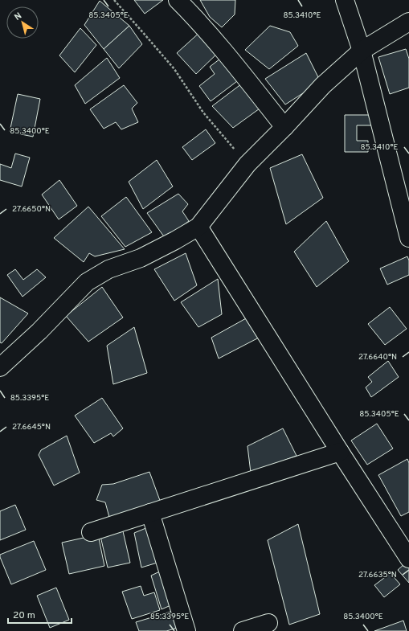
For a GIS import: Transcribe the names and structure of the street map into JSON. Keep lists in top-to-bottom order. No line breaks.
{"scale_bar":"20 m","north":"top left","coordinates":["85.3405°E","85.3410°E","85.3400°E","27.6650°N","27.6640°N","85.3395°E","27.6645°N","27.6635°N"]}
